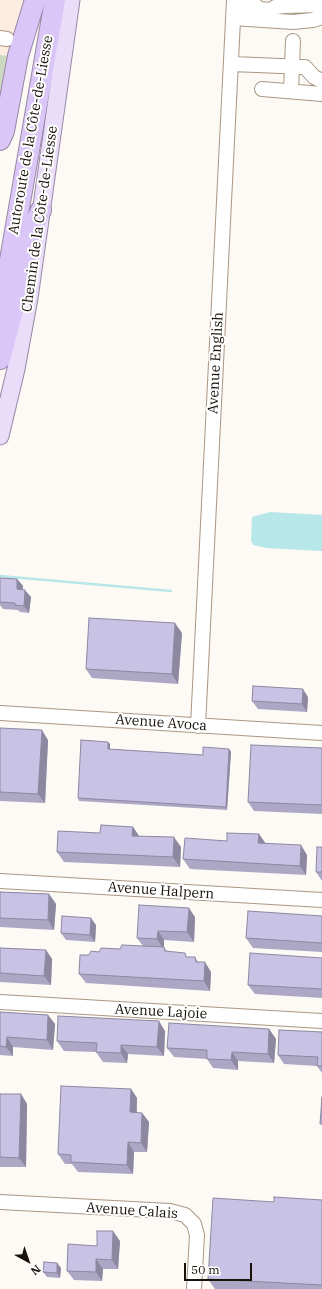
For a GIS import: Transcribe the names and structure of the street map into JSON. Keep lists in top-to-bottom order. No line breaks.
{"streets":{"highway":["Autoroute de la Côte-de-Liesse"],"main road":["Chemin de la Côte-de-Liesse"],"street":["Avenue English","Avenue Avoca","Avenue Halpern","Avenue Lajoie","Avenue Calais"]},"crossings":[["Avenue English","Avenue Avoca"]],"scale_bar":"50 m","north":"bottom right"}
